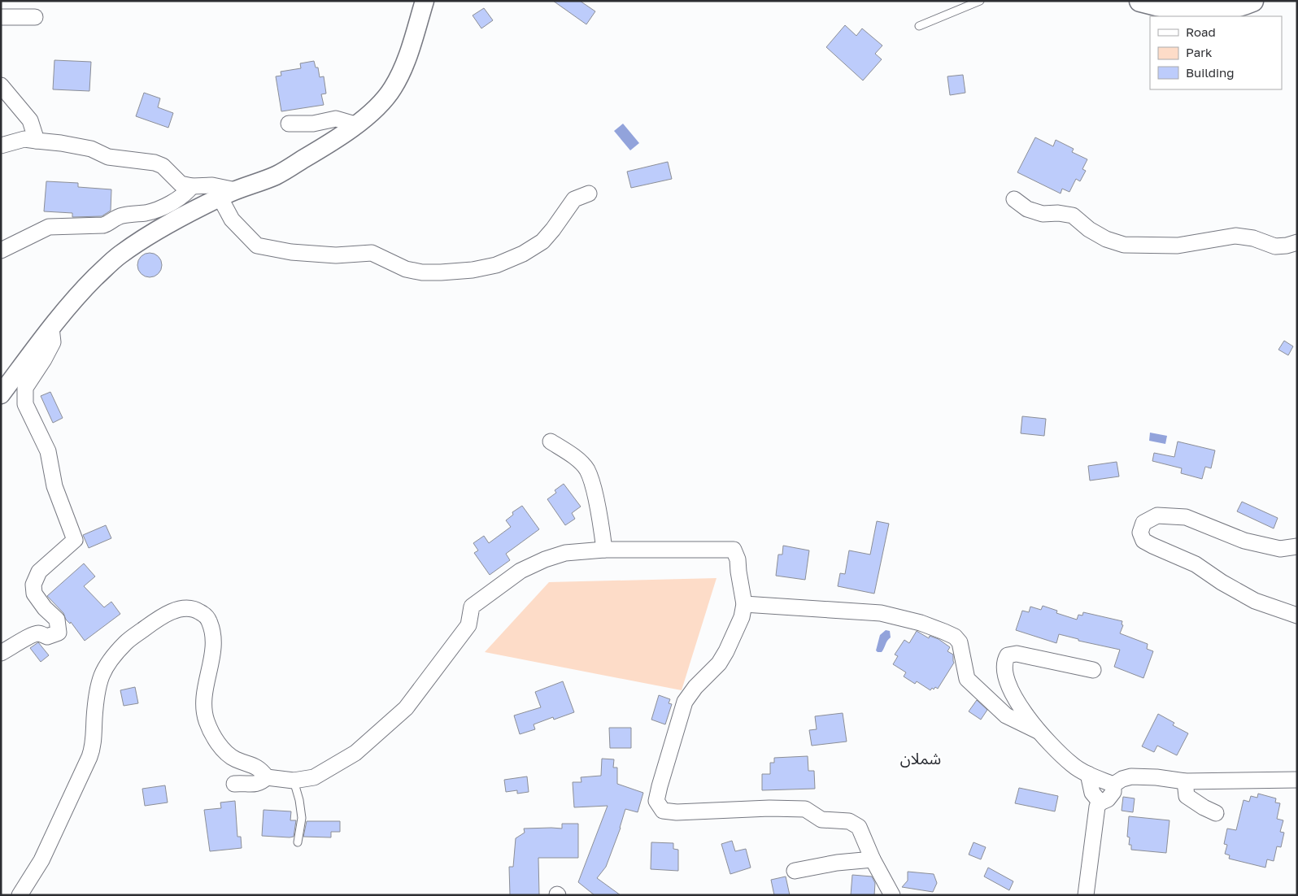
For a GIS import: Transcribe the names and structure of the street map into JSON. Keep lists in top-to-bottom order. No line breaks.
{"districts":["شملان"],"legend":["Road","Park","Building"]}
